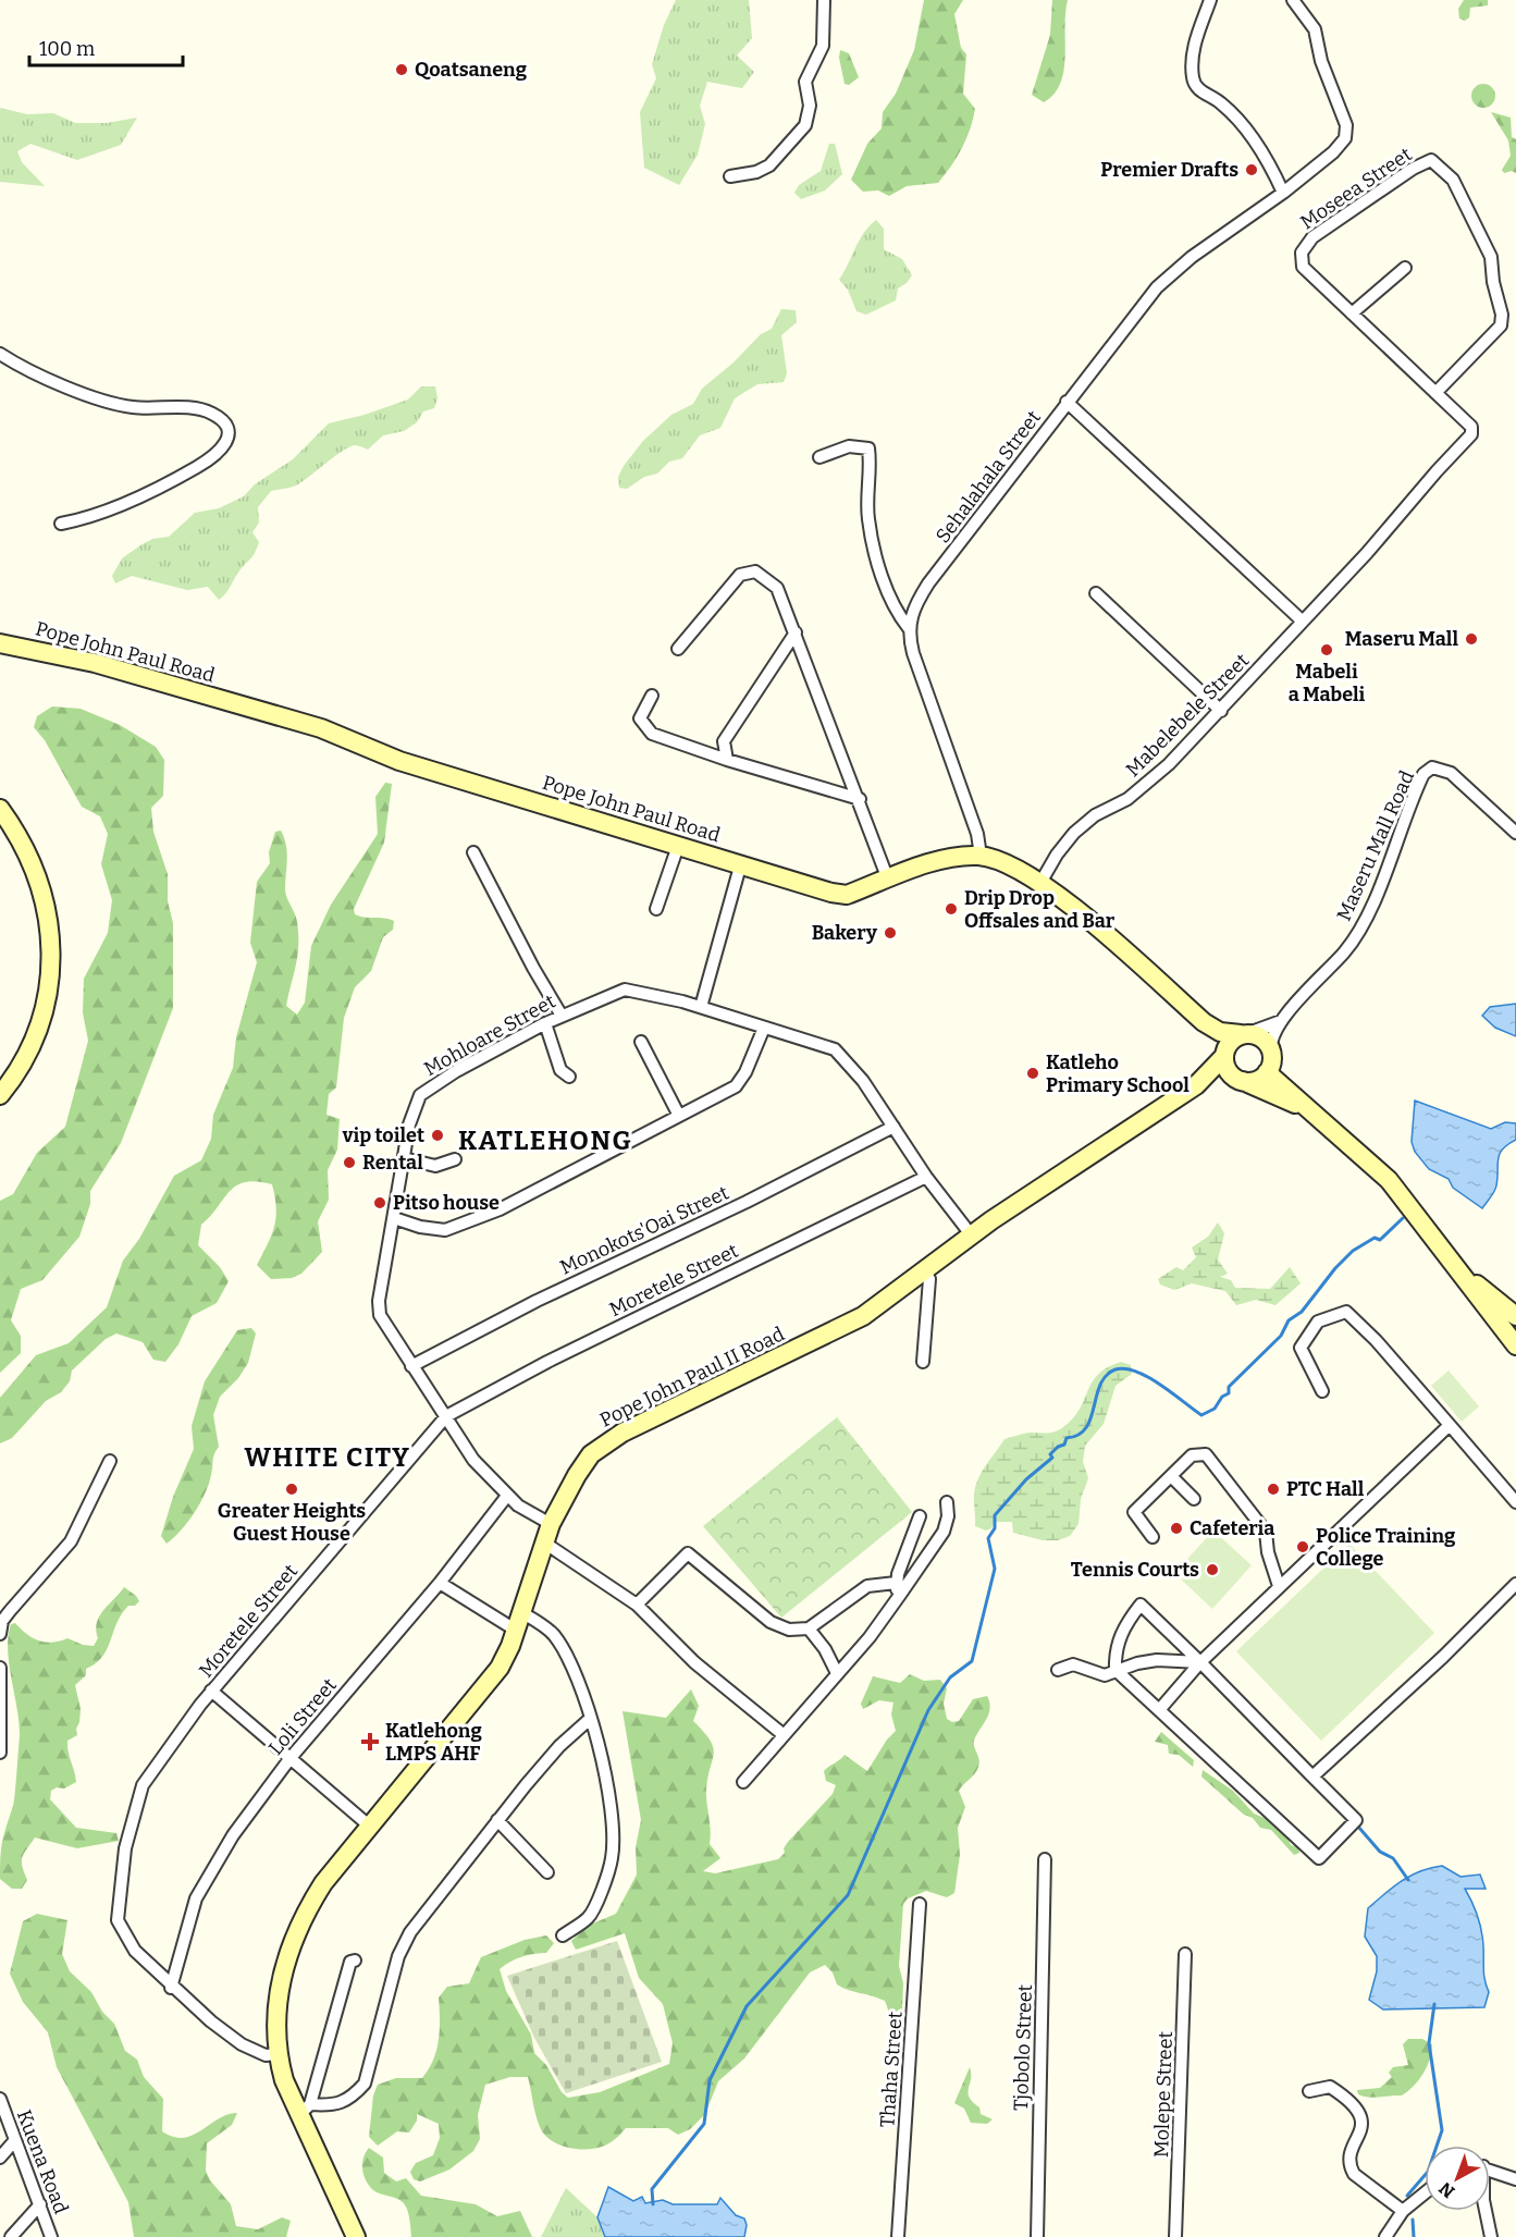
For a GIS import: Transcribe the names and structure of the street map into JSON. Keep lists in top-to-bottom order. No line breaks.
{"streets":{"main road":["Pope John Paul Road","Pope John Paul II Road"],"street":["Moseea Street","Sehalahala Street","Mabelebele Street","Maseru Mall Road","Mohloare Street","Monokots'Oai Street","Moretele Street","Loli Street","Tjobolo Street","Thaha Street","Molepe Street","Kuena Road"]},"crossings":[["Moseea Street","Mabelebele Street"],["Pope John Paul Road","Mabelebele Street"],["Pope John Paul Road","Maseru Mall Road"],["Mohloare Street","Monokots'Oai Street"],["Mohloare Street","Moretele Street"],["Mohloare Street","Pope John Paul II Road"],["Mohloare Street","Loli Street"],["Moretele Street","Pope John Paul II Road"],["Moretele Street","Loli Street"]],"districts":["KATLEHONG","WHITE CITY"],"places":{"other":["Qoatsaneng","Premier Drafts","Maseru Mall","Mabeli a Mabeli","Drip Drop Offsales and Bar","Bakery","Katleho Primary School","vip toilet","Rental","Pitso house","Greater Heights Guest House","PTC Hall","Cafeteria","Police Training College","Tennis Courts"],"health":["Katlehong LMPS AHF"]},"scale_bar":"100 m","north":"bottom left"}
